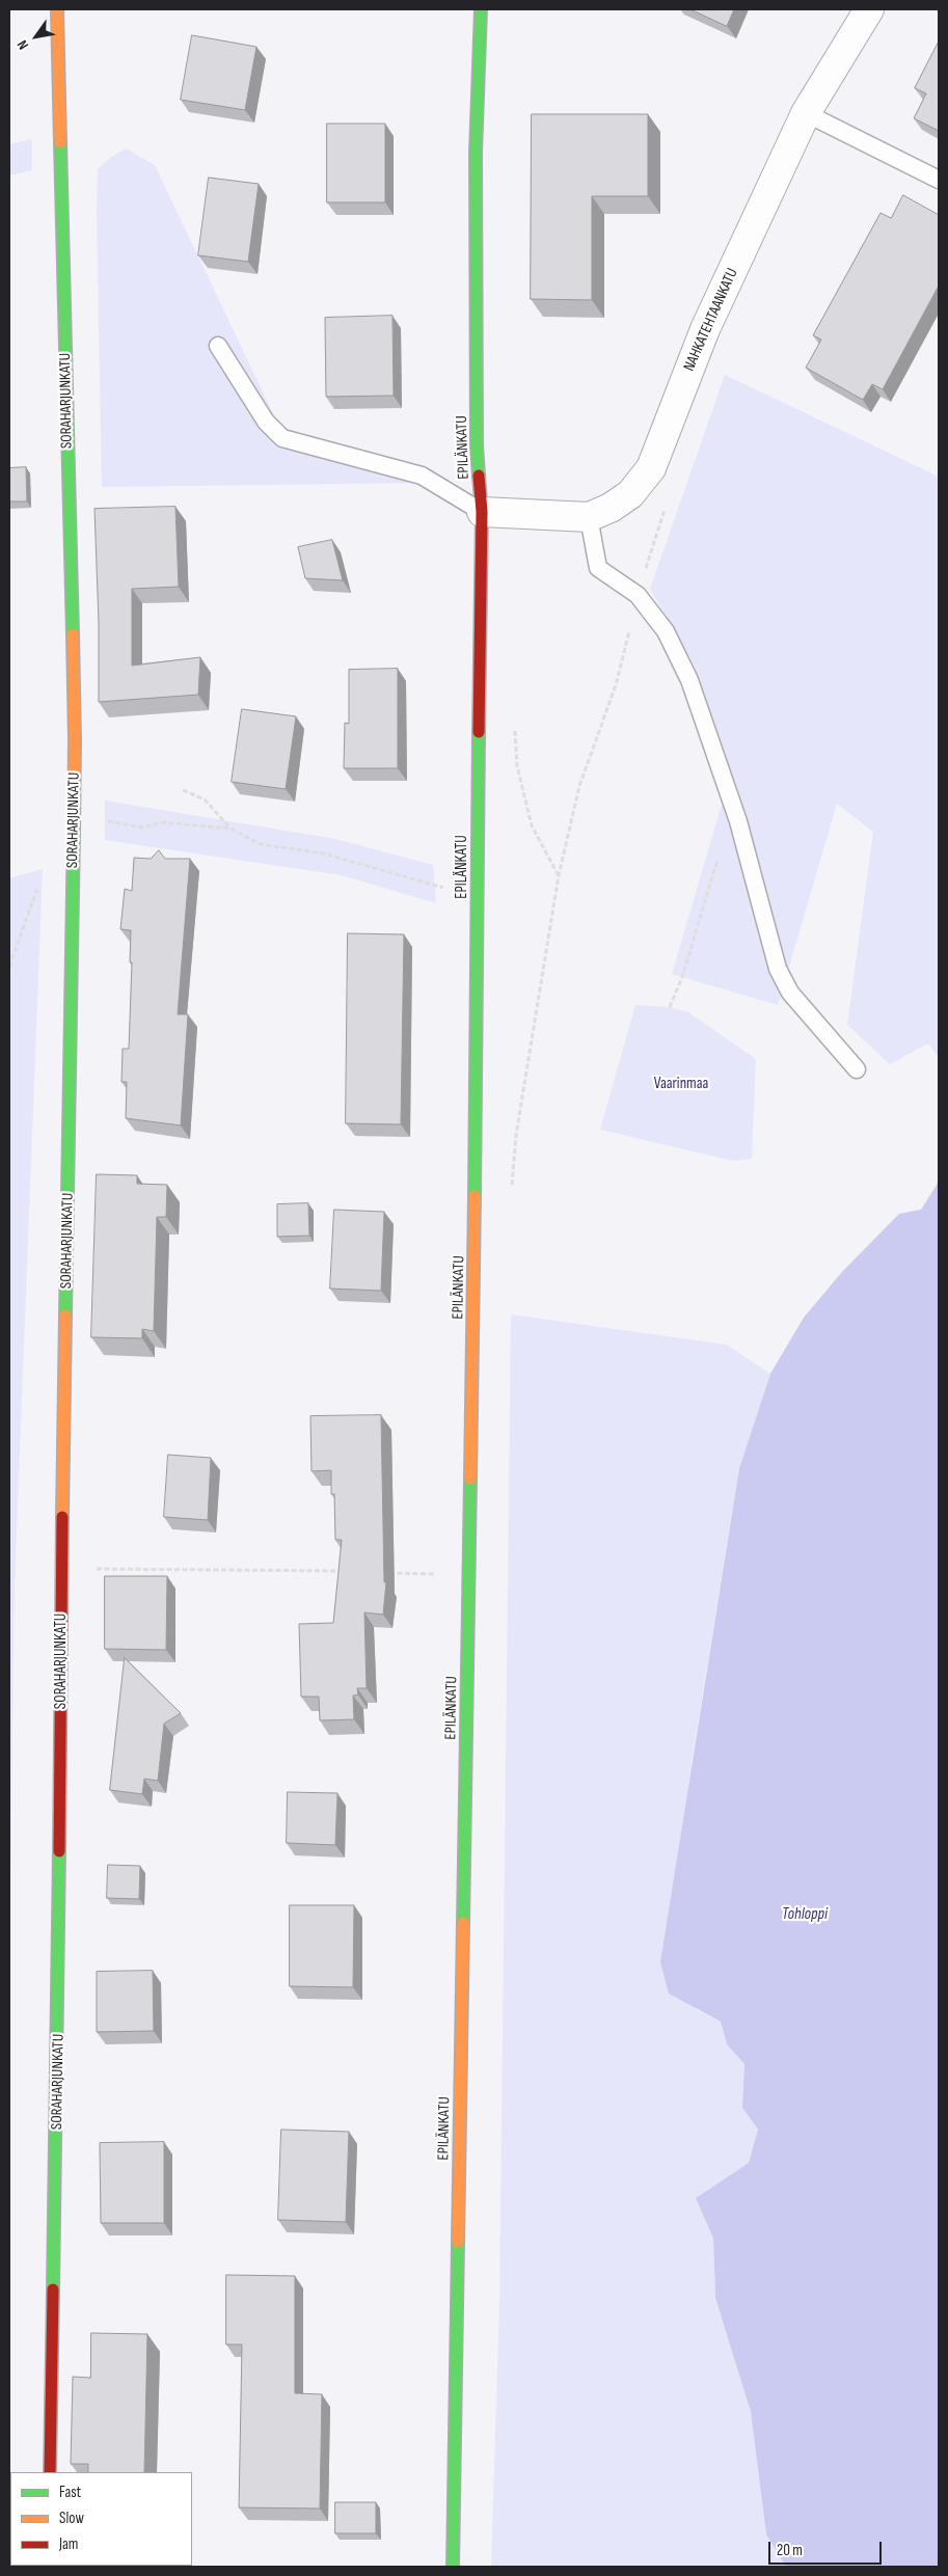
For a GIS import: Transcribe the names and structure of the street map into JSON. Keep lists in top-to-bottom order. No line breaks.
{"streets":{"street":["NAHKATEHTAANKATU","SORAHARJUNKATU","EPILÄNKATU"]},"crossings":[["NAHKATEHTAANKATU","EPILÄNKATU"]],"water":["Tohloppi"],"parks":["Vaarinmaa"],"legend":["Fast","Slow","Jam"],"scale_bar":"20 m","north":"bottom left"}
